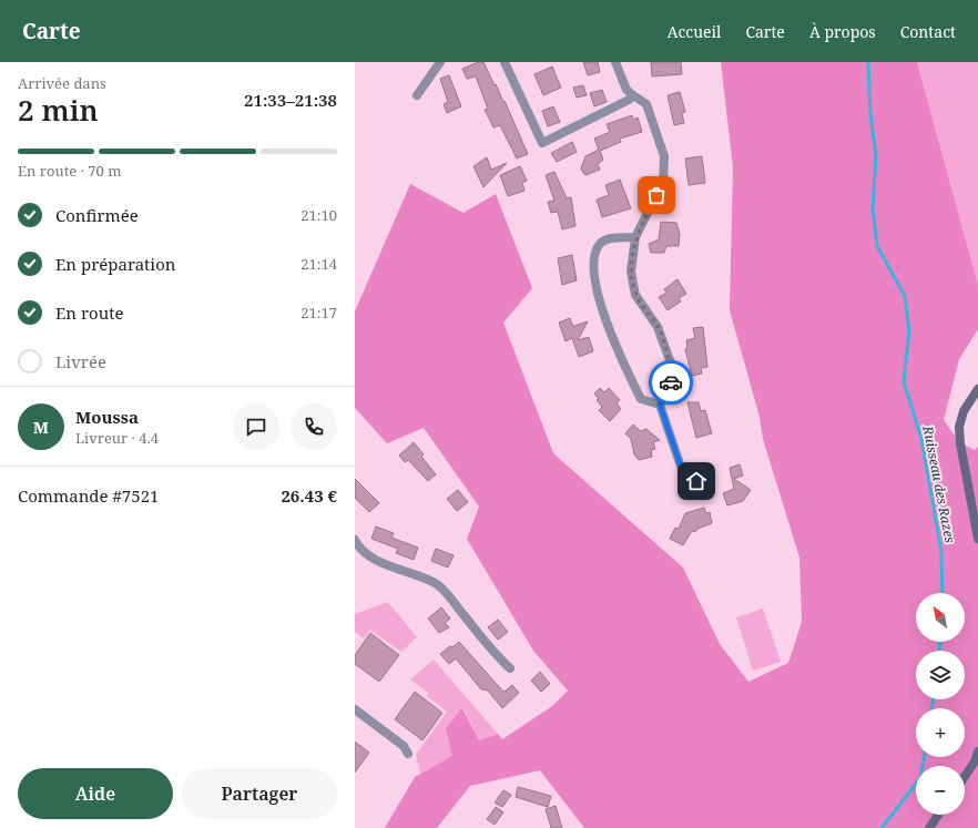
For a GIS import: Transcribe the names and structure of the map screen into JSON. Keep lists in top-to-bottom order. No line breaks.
{"water":["Ruisseau des Razes"],"north":"top left","page":{"header":"Carte","nav":["Accueil","Carte","À propos","Contact"],"heading":["2 min","Arrivée dans","21:33–21:38"],"panel":["Moussa","Livreur · 4.4","Commande #7521","26.43 €"],"bar":"En route · 70 m","list":[["Confirmée","21:10"],["En préparation","21:14"],["En route","21:17"],"Livrée"],"round":"M","map_buttons":["+","−"],"buttons":["Aide","Partager"]}}
